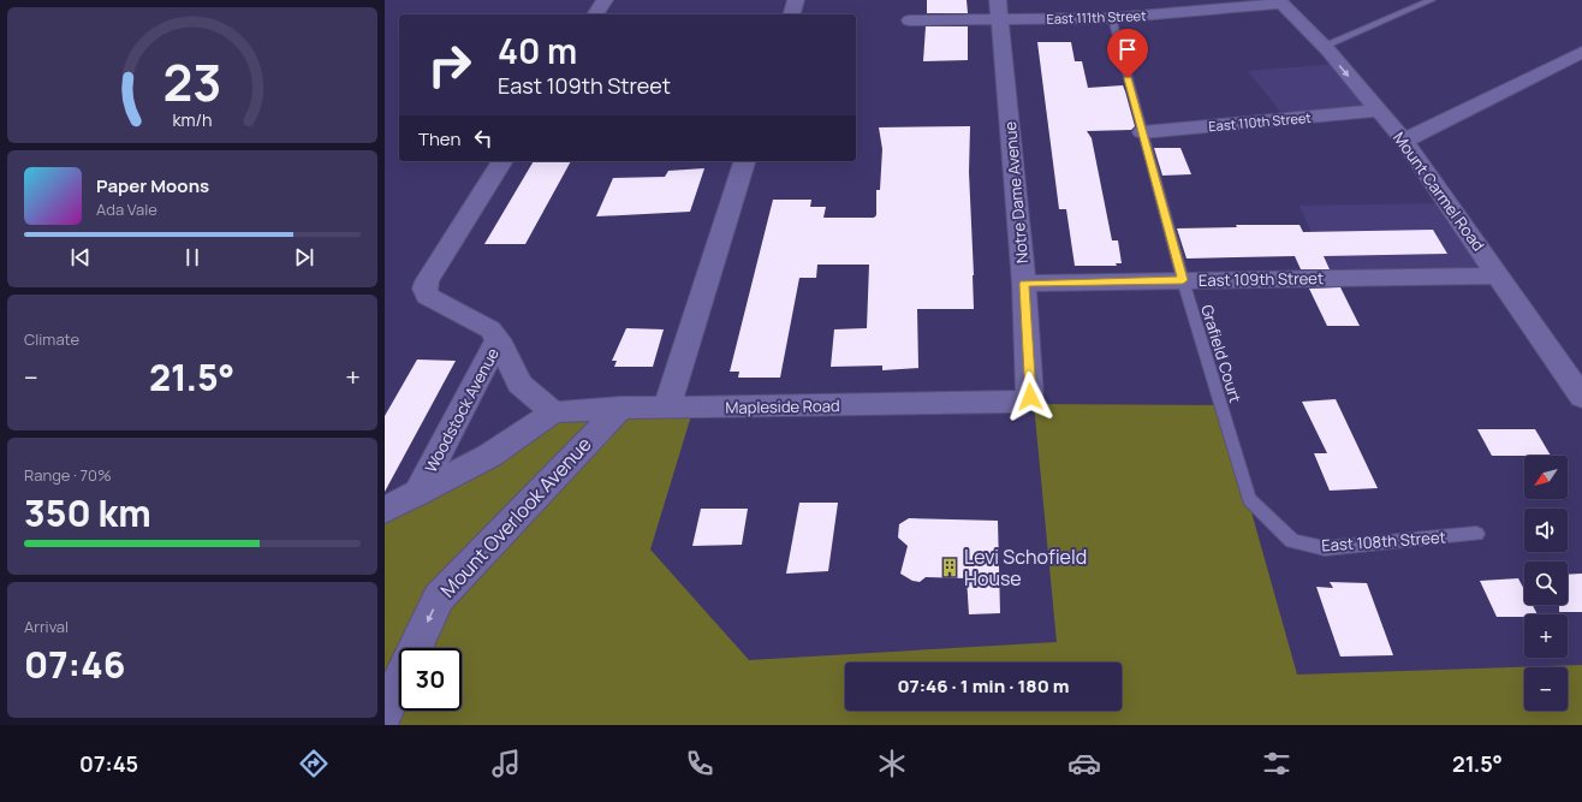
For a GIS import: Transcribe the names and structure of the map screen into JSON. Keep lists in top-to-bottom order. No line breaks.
{"streets":{"street":["East 111th Street","East 110th Street","Mount Carmel Road","Notre Dame Avenue","East 109th Street","Mapleside Road","Woodstock Avenue","Mount Overlook Avenue"],"lane":["Grafield Court","East 108th Street"]},"crossings":[["East 111th Street","Mount Carmel Road"],["East 111th Street","Notre Dame Avenue"],["East 111th Street","Grafield Court"],["East 110th Street","Mount Carmel Road"],["East 110th Street","Grafield Court"],["Mount Carmel Road","East 109th Street"],["Notre Dame Avenue","East 109th Street"],["Notre Dame Avenue","Mapleside Road"],["East 109th Street","Grafield Court"],["Grafield Court","East 108th Street"],["Mapleside Road","Mount Overlook Avenue"]],"places":{"building":["Levi Schofield House"]},"north":"bottom left","page":{"turn":["40 m","East 109th Street"],"then":"Then","song":["Paper Moons","Ada Vale"],"tile":["Climate",["Range · 70%","350 km"],["Arrival","07:46"]],"heat":["−","21.5°","+"],"map_buttons":["+","−"],"limit":"30","trip":"07:46 · 1 min · 180 m","tabs":["07:45","21.5°"],"gauge":["23","km/h"]}}
